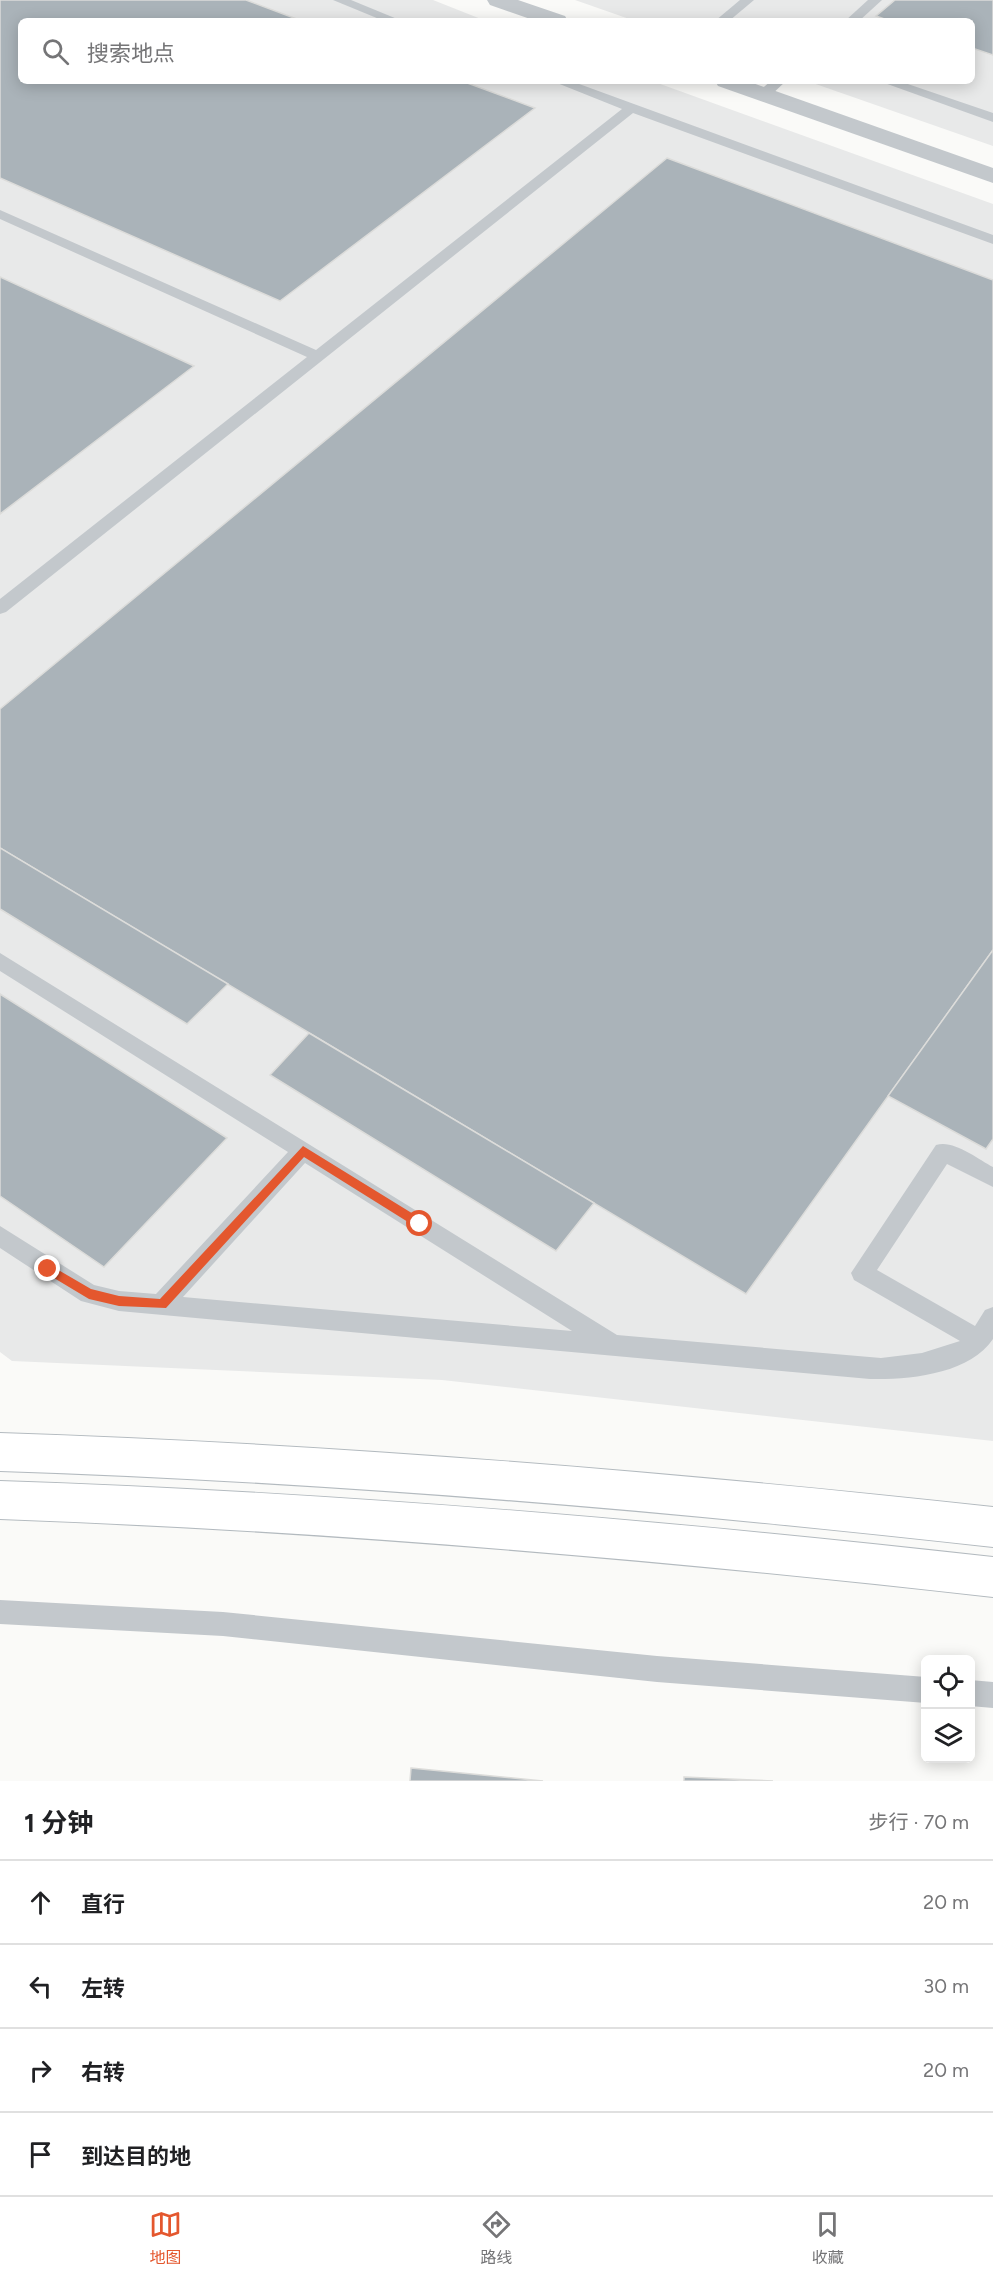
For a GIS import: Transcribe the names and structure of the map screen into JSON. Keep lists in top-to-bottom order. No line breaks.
{"page":{"search":"搜索地点","heading":["1 分钟","步行 · 70 m"],"list":[["直行","20 m"],["左转","30 m"],["右转","20 m"],"到达目的地"],"nav":["地图","路线","收藏"]}}
